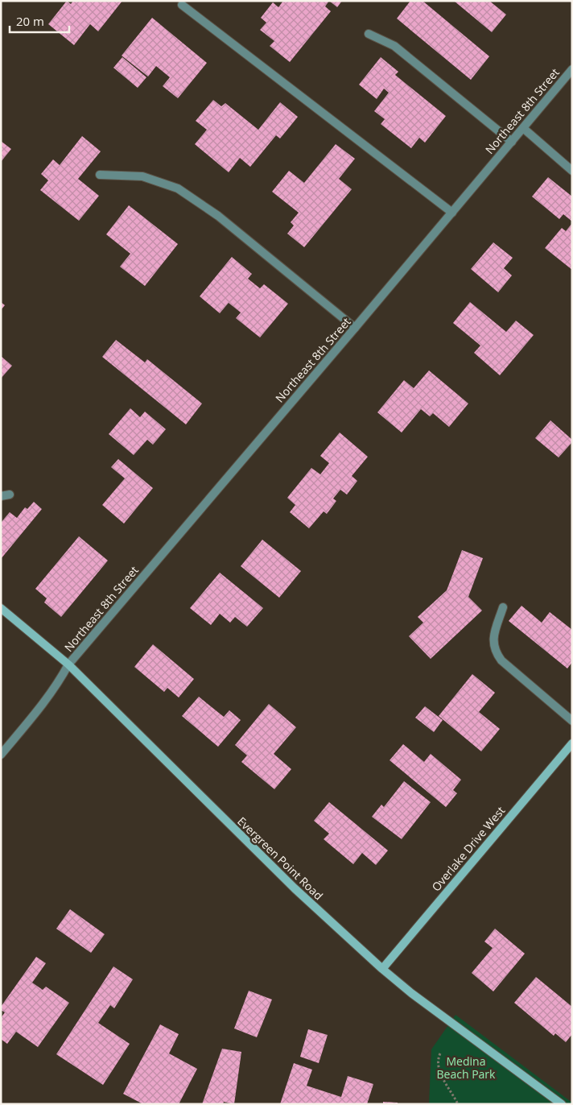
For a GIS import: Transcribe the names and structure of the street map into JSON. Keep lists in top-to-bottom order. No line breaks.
{"streets":{"street":["Northeast 8th Street","Overlake Drive West","Evergreen Point Road"]},"crossings":[["Northeast 8th Street","Evergreen Point Road"],["Overlake Drive West","Evergreen Point Road"]],"parks":["Medina Beach Park"],"scale_bar":"20 m"}
